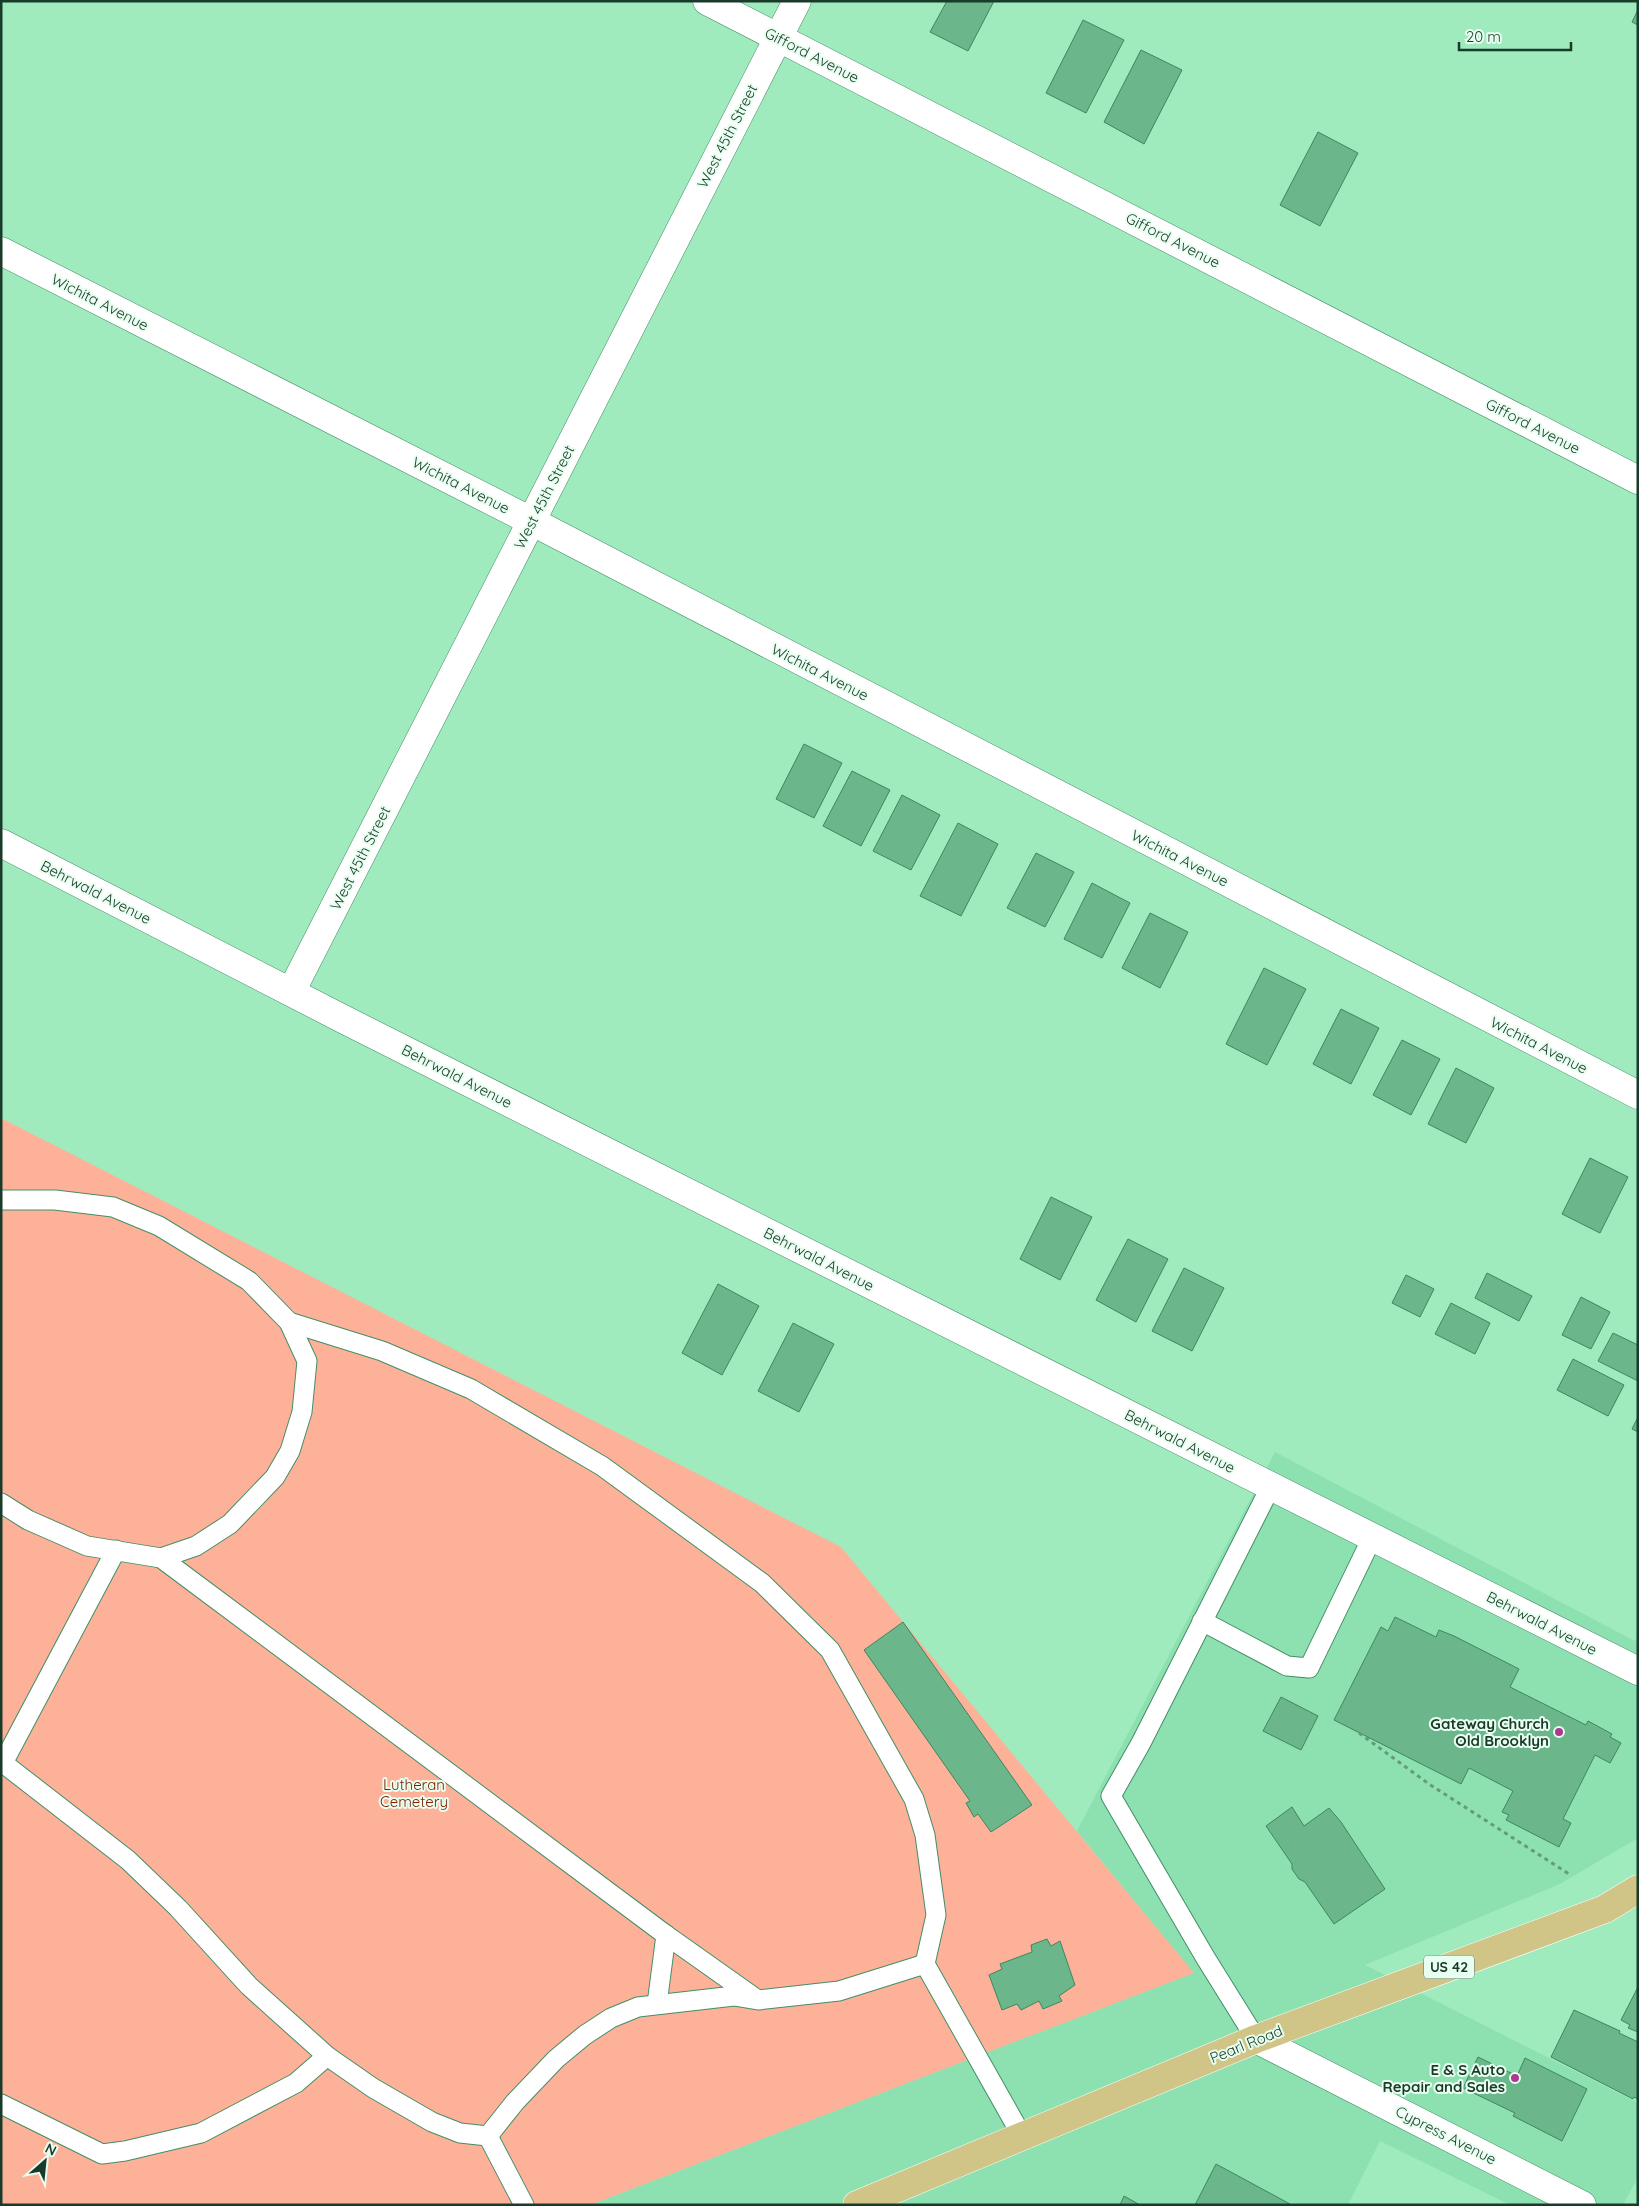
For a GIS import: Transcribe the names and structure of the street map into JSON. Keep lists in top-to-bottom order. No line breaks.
{"streets":{"main road":["US 42","Pearl Road"],"street":["Gifford Avenue","West 45th Street","Wichita Avenue","Behrwald Avenue","Cypress Avenue"]},"crossings":[["Gifford Avenue","West 45th Street"],["West 45th Street","Wichita Avenue"],["West 45th Street","Behrwald Avenue"],["Pearl Road","Cypress Avenue"]],"parks":["Lutheran Cemetery"],"places":["Gateway Church Old Brooklyn","E & S Auto Repair and Sales"],"scale_bar":"20 m","north":"top right"}
